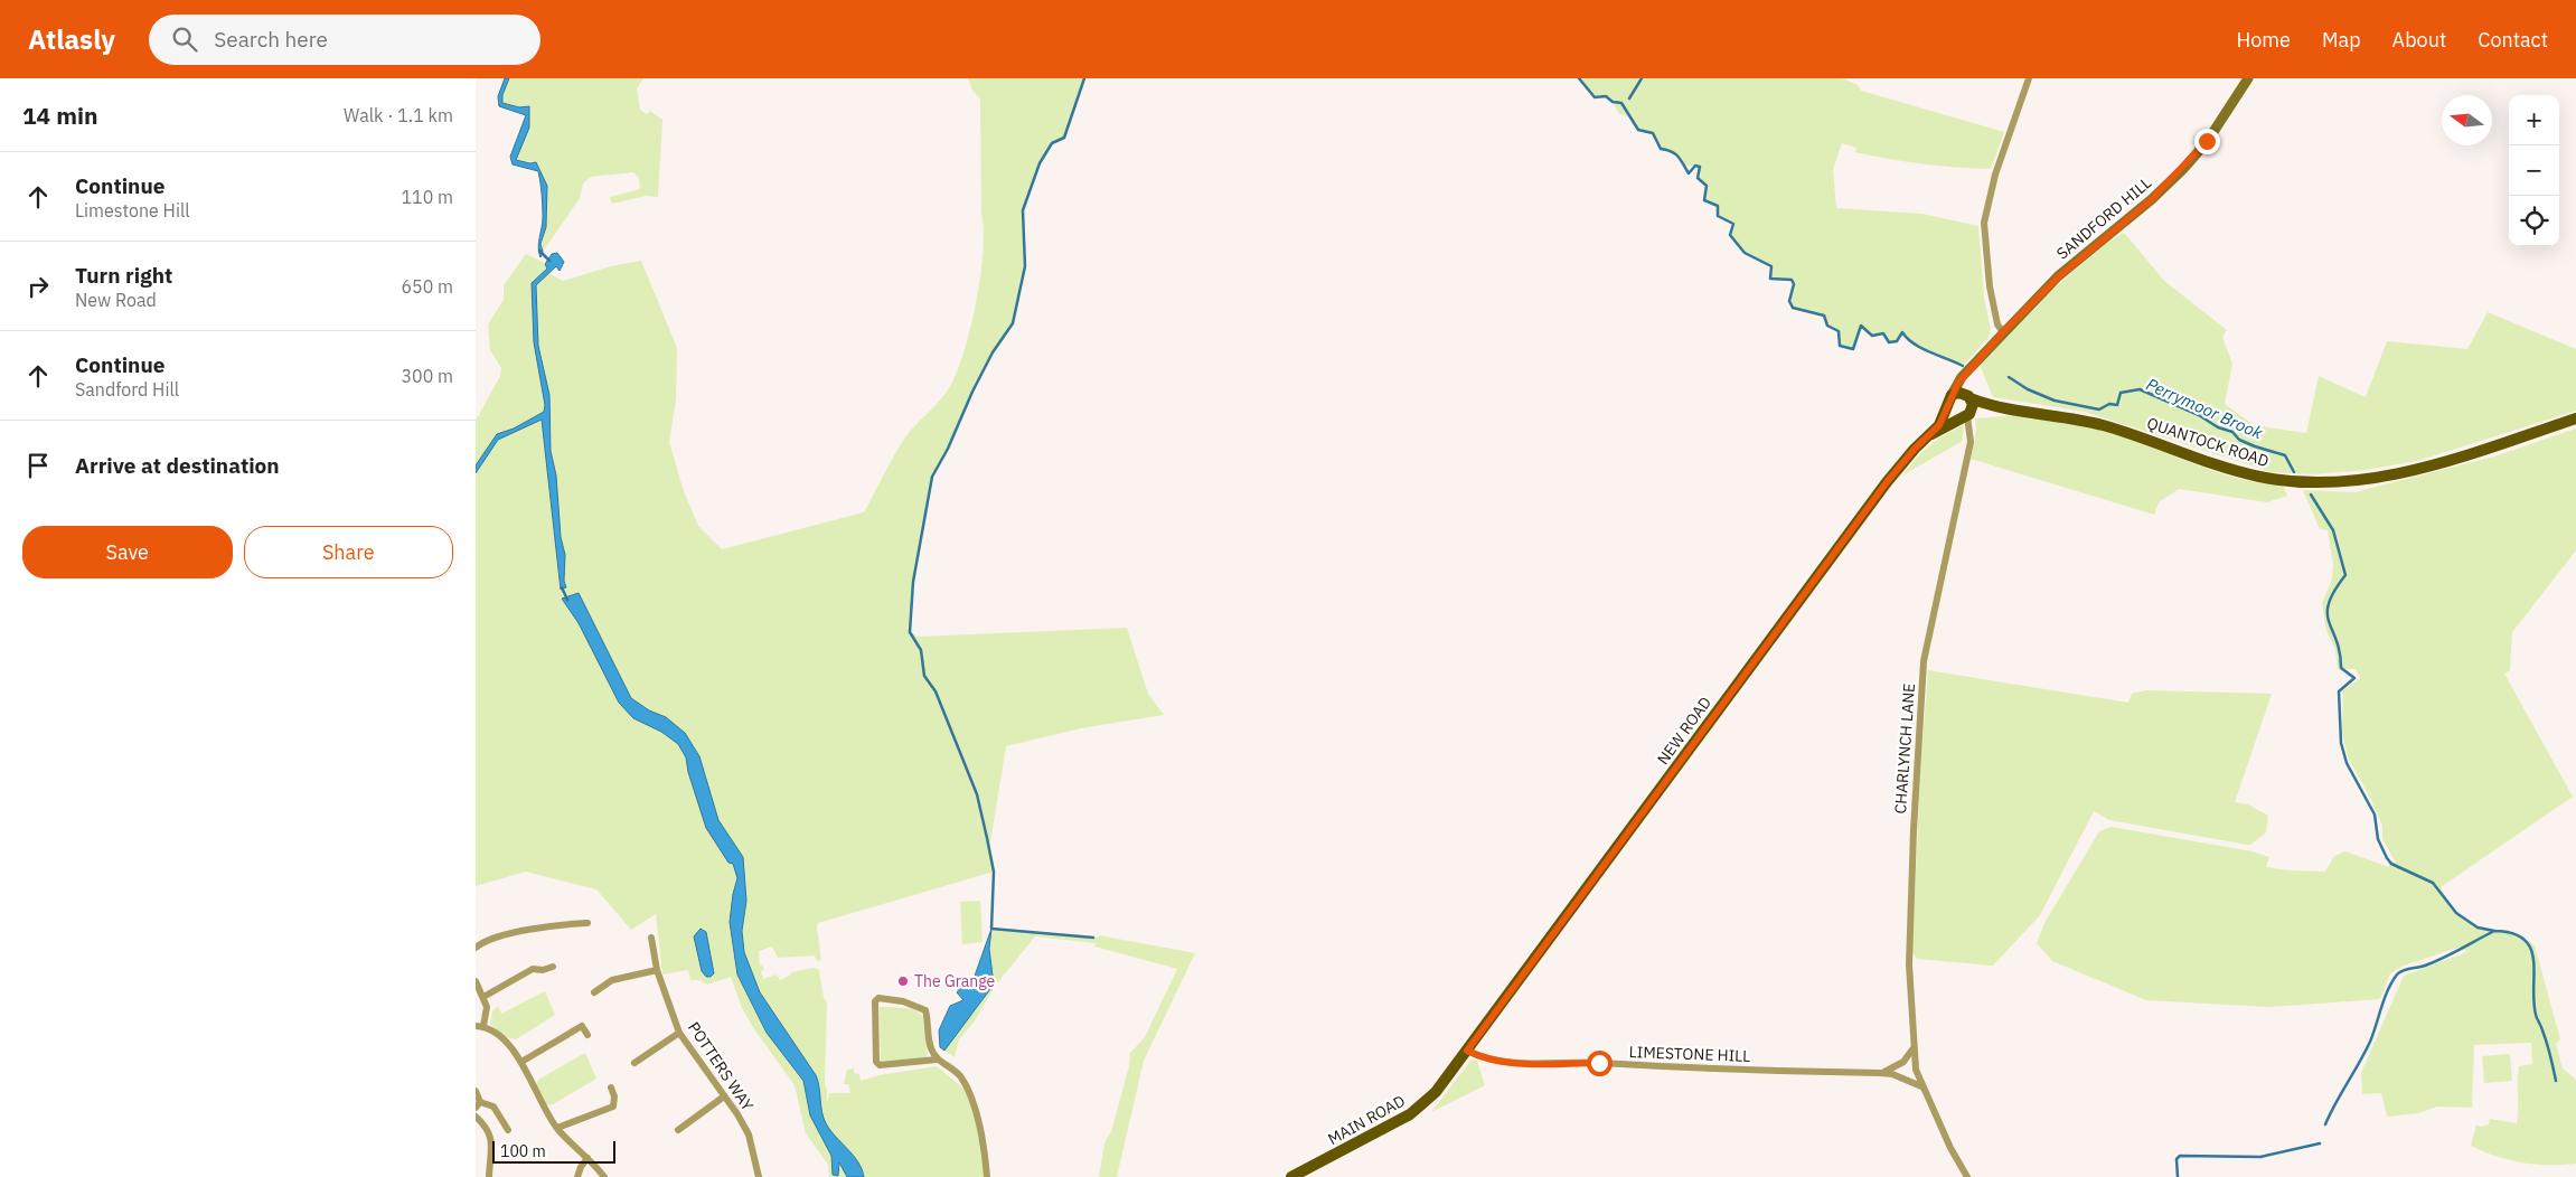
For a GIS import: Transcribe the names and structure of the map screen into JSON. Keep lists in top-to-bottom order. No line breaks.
{"streets":{"main road":["SANDFORD HILL","QUANTOCK ROAD","NEW ROAD","MAIN ROAD"],"street":["CHARLYNCH LANE","LIMESTONE HILL","POTTERS WAY"]},"crossings":[["SANDFORD HILL","QUANTOCK ROAD"],["SANDFORD HILL","NEW ROAD"],["QUANTOCK ROAD","NEW ROAD"],["QUANTOCK ROAD","CHARLYNCH LANE"],["NEW ROAD","CHARLYNCH LANE"],["NEW ROAD","LIMESTONE HILL"],["NEW ROAD","MAIN ROAD"],["CHARLYNCH LANE","LIMESTONE HILL"],["LIMESTONE HILL","MAIN ROAD"]],"water":["Perrymoor Brook"],"places":["The Grange"],"scale_bar":"100 m","north":"left","page":{"header":"Atlasly","search":"Search here","nav":["Home","Map","About","Contact"],"heading":["14 min","Walk · 1.1 km"],"map_buttons":["+","−"],"list":[["Continue","Limestone Hill","110 m"],["Turn right","New Road","650 m"],["Continue","Sandford Hill","300 m"],"Arrive at destination"],"buttons":["Save","Share"],"scale":"100 m"}}
